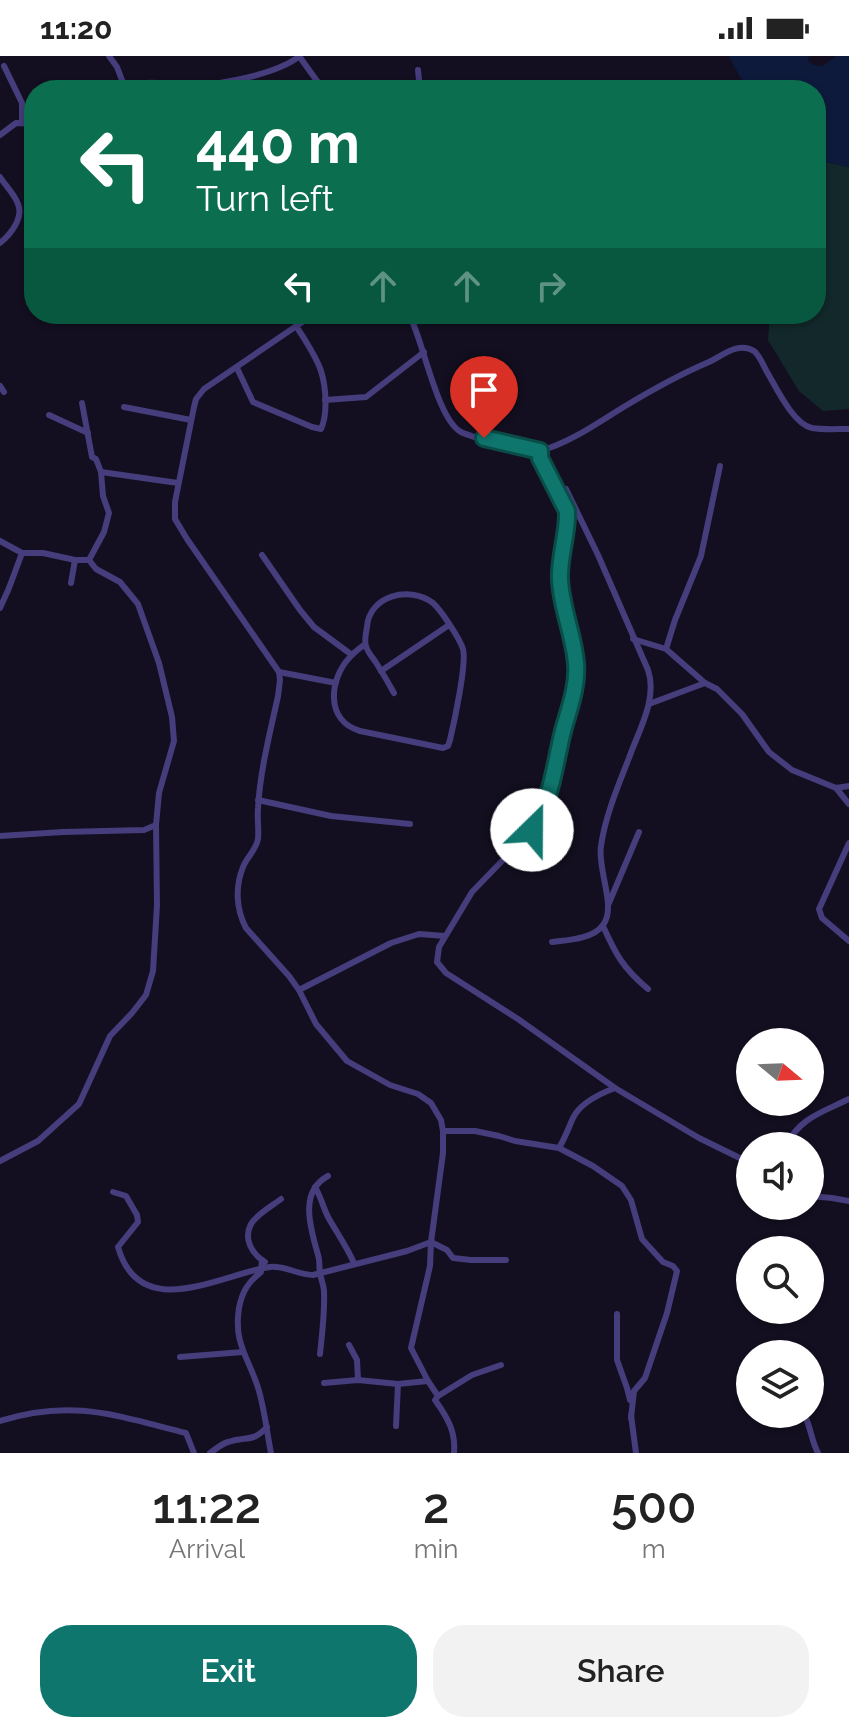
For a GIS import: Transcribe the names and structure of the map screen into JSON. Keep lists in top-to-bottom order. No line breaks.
{"north":"right","page":{"status":"11:20","turn":["440 m","Turn left"],"eta":["11:22","Arrival","2","min","500","m"],"buttons":["Exit","Share"]}}
